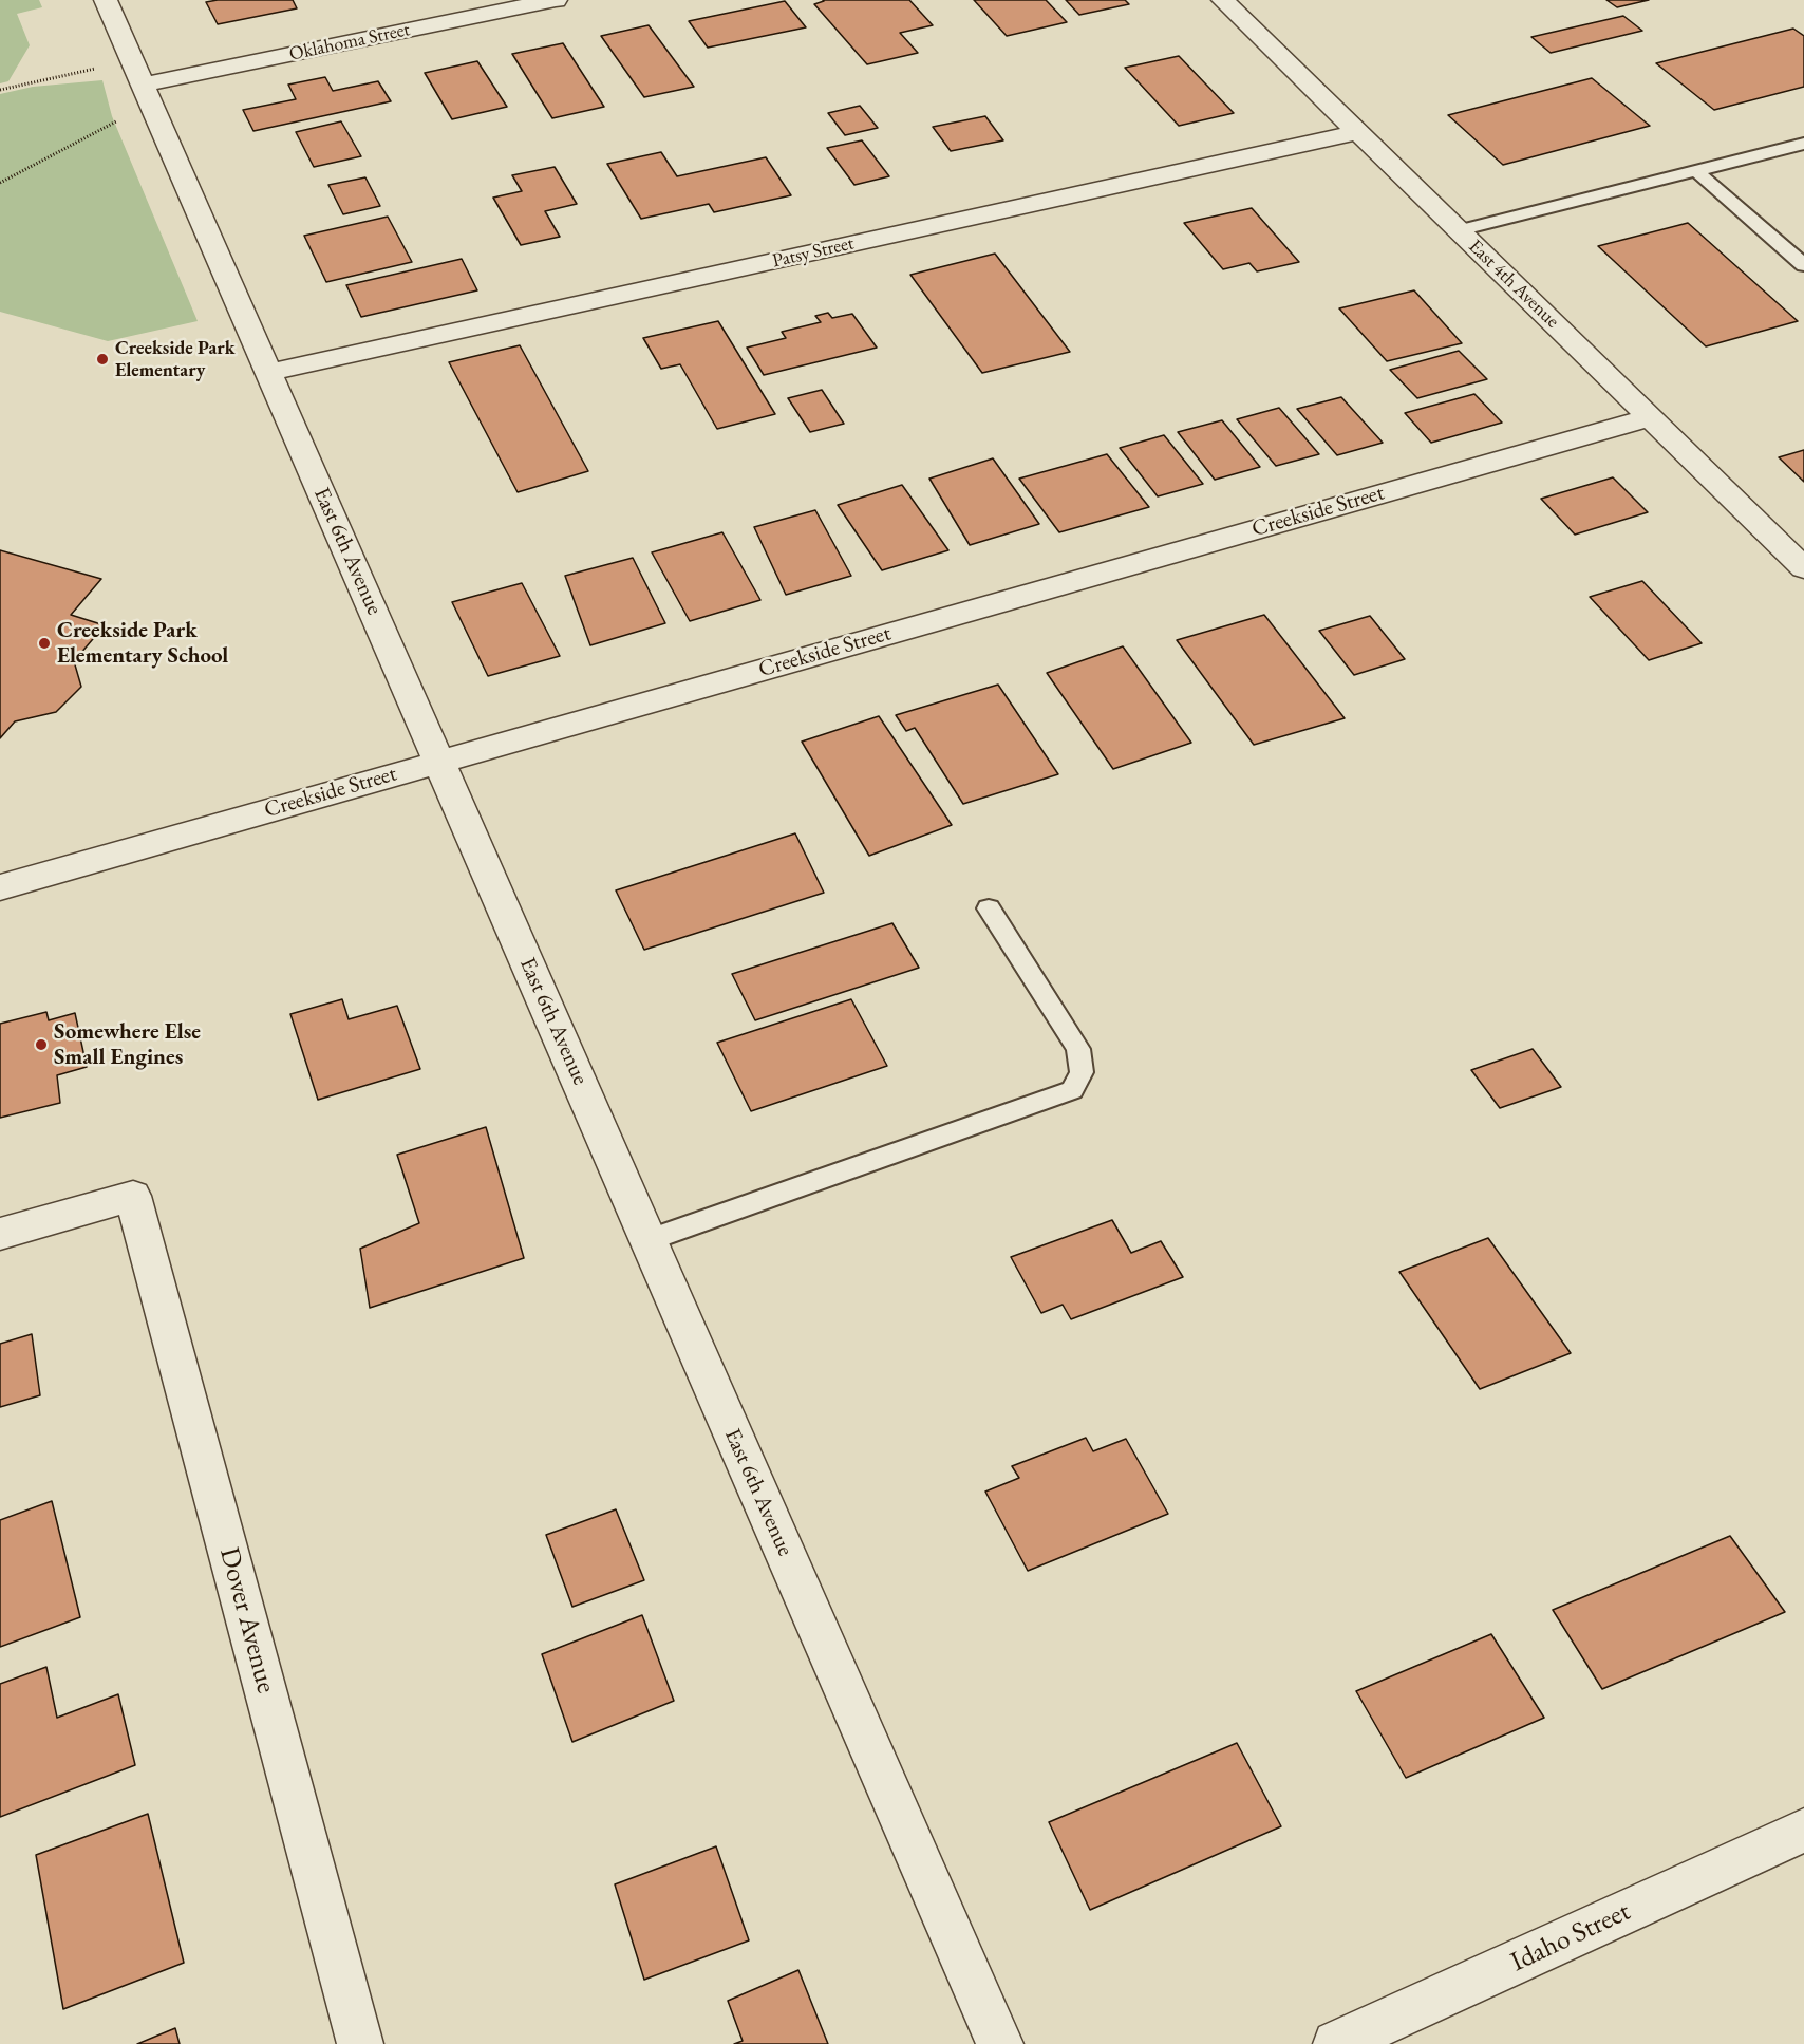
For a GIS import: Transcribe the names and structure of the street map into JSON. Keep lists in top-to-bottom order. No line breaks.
{"streets":{"street":["Oklahoma Street","Patsy Street","East 4th Avenue","Creekside Street","East 6th Avenue","Dover Avenue","Idaho Street"]},"crossings":[["Oklahoma Street","East 6th Avenue"],["Patsy Street","East 4th Avenue"],["Patsy Street","East 6th Avenue"],["East 4th Avenue","Creekside Street"],["Creekside Street","East 6th Avenue"]],"places":["Creekside Park Elementary","Creekside Park Elementary School","Somewhere Else Small Engines"]}
